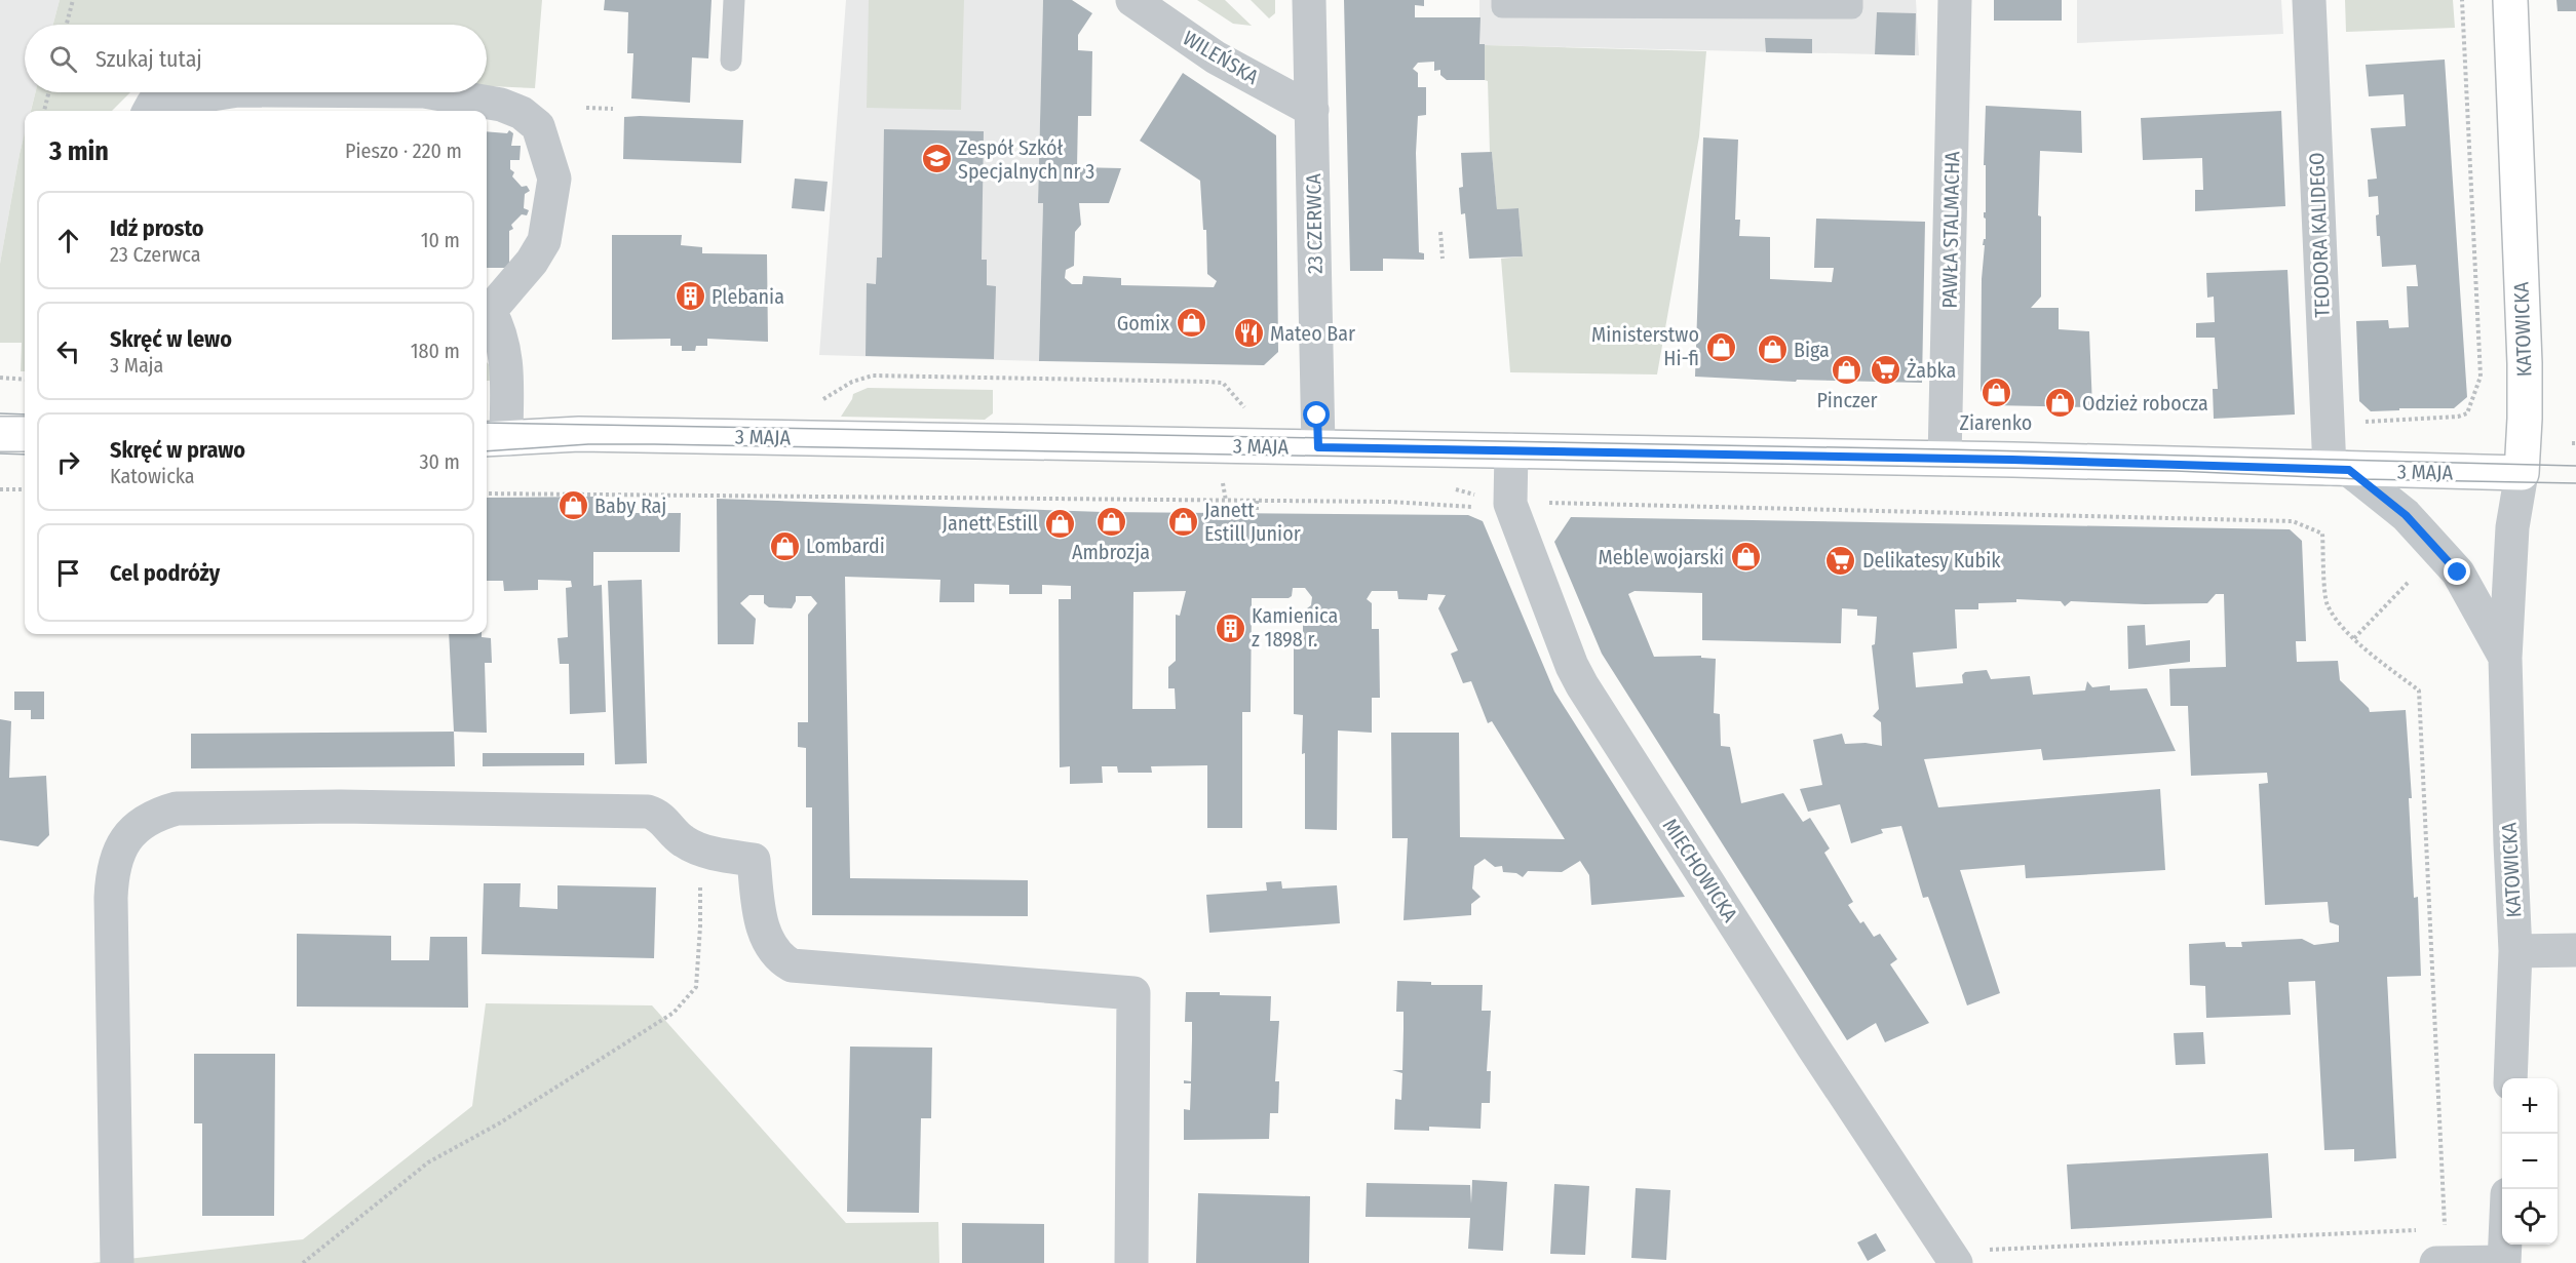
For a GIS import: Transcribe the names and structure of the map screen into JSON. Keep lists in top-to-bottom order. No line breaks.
{"streets":{"main road":["KATOWICKA","3 MAJA"],"street":["WILEŃSKA","23 CZERWCA","PAWŁA STALMACHA","TEODORA KALIDEGO","MIECHOWICKA"]},"crossings":[["WILEŃSKA","23 CZERWCA"],["23 CZERWCA","3 MAJA"],["PAWŁA STALMACHA","3 MAJA"],["TEODORA KALIDEGO","KATOWICKA"],["TEODORA KALIDEGO","3 MAJA"],["KATOWICKA","3 MAJA"],["3 MAJA","MIECHOWICKA"]],"places":{"school or university":["Zespół Szkół Specjalnych nr 3"],"building":["Plebania","Kamienica z 1898 r."],"shop":["Gomix","Ministerstwo Hi-fi","Biga","Pinczer","Ziarenko","Odzież robocza","Baby Raj","Ambrozja","Janett Estill Junior","Janett Estill","Lombardi","Meble wojarski"],"restaurant":["Mateo Bar"],"supermarket":["Żabka","Delikatesy Kubik"]},"page":{"search":"Szukaj tutaj","heading":["3 min","Pieszo · 220 m"],"list":[["Idź prosto","23 Czerwca","10 m"],["Skręć w lewo","3 Maja","180 m"],["Skręć w prawo","Katowicka","30 m"],"Cel podróży"],"map_buttons":["+","−"]}}
